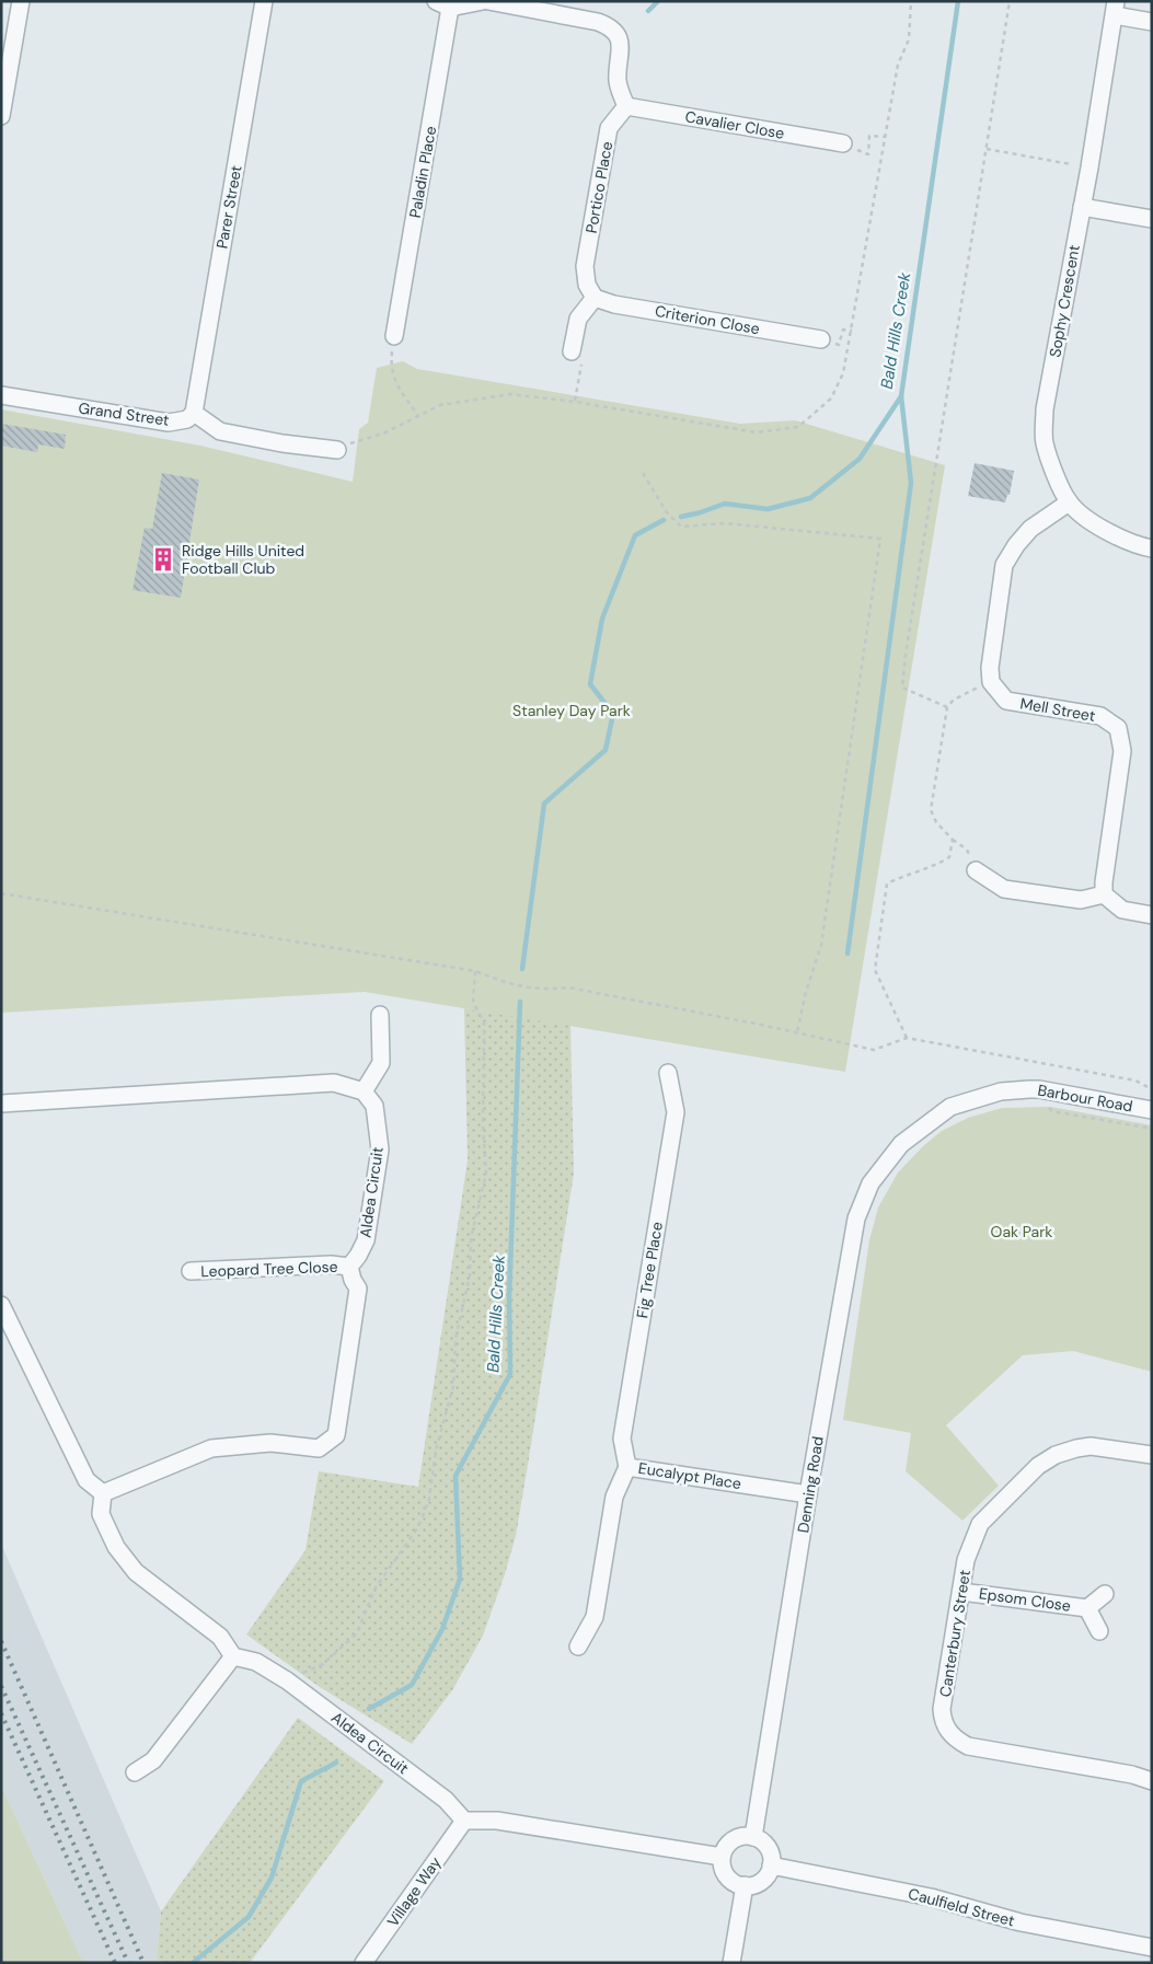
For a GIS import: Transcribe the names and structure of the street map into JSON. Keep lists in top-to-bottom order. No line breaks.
{"streets":{"street":["Cavalier Close","Paladin Place","Portico Place","Parer Street","Sophy Crescent","Criterion Close","Grand Street","Mell Street","Barbour Road","Aldea Circuit","Leopard Tree Close","Fig Tree Place","Eucalypt Place","Denning Road","Epsom Close","Canterbury Street","Village Way","Caulfield Street"]},"crossings":[["Cavalier Close","Portico Place"],["Portico Place","Criterion Close"],["Parer Street","Grand Street"],["Barbour Road","Denning Road"],["Aldea Circuit","Leopard Tree Close"],["Aldea Circuit","Village Way"],["Fig Tree Place","Eucalypt Place"],["Eucalypt Place","Denning Road"],["Denning Road","Caulfield Street"],["Epsom Close","Canterbury Street"]],"water":["Bald Hills Creek"],"parks":["Stanley Day Park","Oak Park"],"places":{"building":["Ridge Hills United Football Club"]}}
